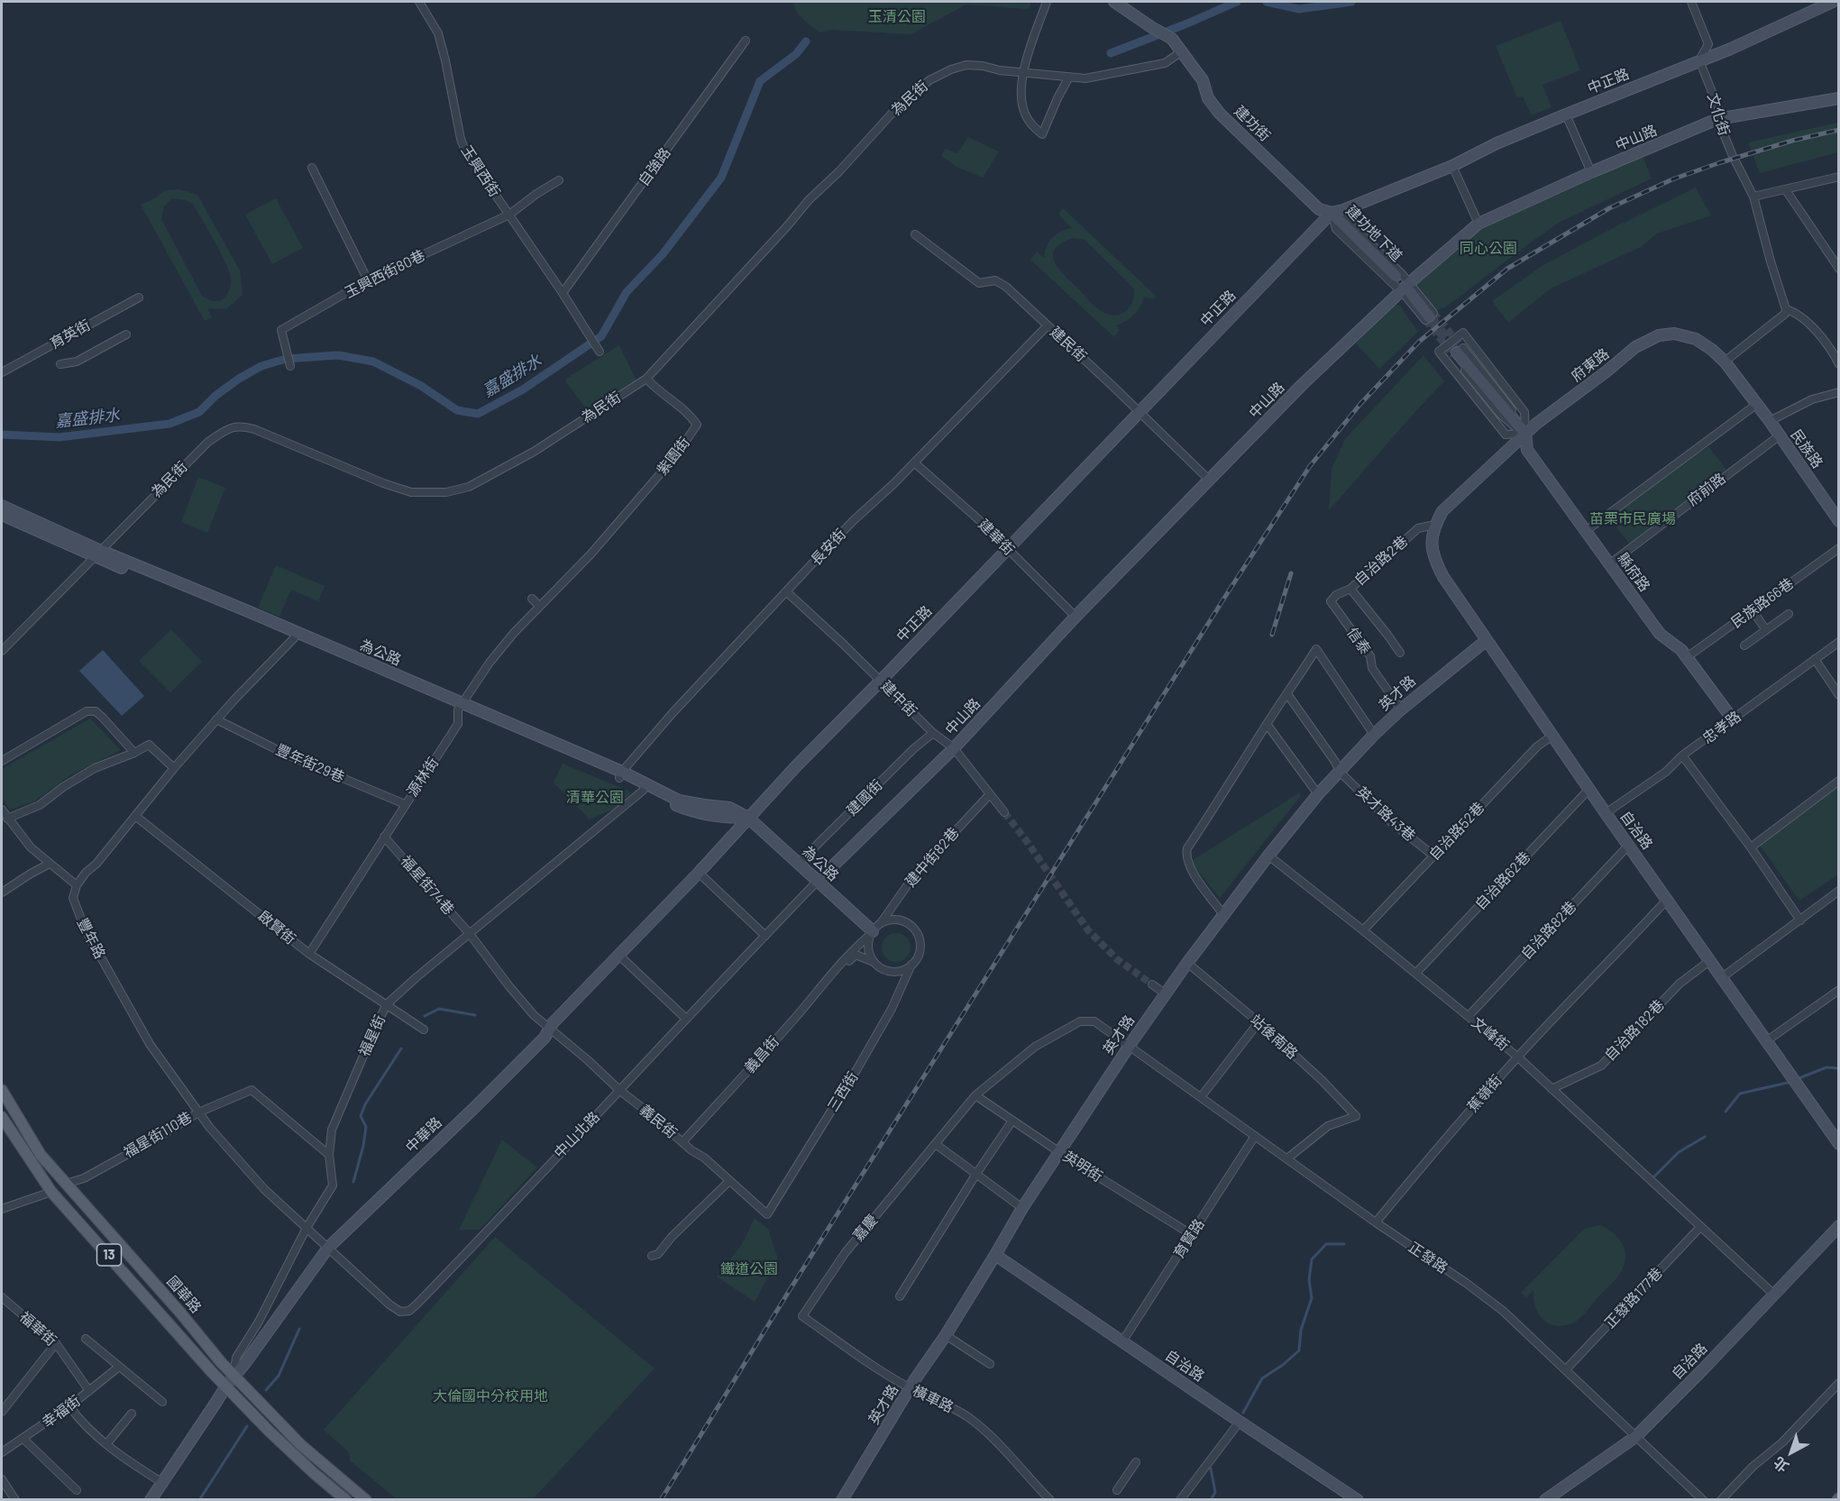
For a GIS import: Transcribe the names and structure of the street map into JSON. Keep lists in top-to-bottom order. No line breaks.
{"streets":{"main road":["13","國華路"],"street":["中正路","為民街","文化街","建功街","中山路","自強路","玉興西街","建功地下道","玉興西街80巷","育英街","建民街","府東路","民族路","紫園街","府前路","建華街","長安街","自治路2巷","縣府路","民族路66巷","信泰","為公路","英才路","建中街","忠孝路","豐年街29巷","源林街","建國街","英才路43巷","自治路","自治路52巷","建中街82巷","自治路62巷","福星街74巷","啟賢街","自治路82巷","豐年路","自治路182巷","文峰街","福星街","站後南路","義昌街","三西街","蕉嶺街","義民街","福星街110巷","中華路","中山北路","英明街","嘉慶","育賢路","正發路","正發路177巷","福華街","橫車路","幸福街"]},"crossings":[["中正路","文化街"],["中正路","建功街"],["中正路","建功地下道"],["中正路","建民街"],["中正路","建華街"],["中正路","為公路"],["中正路","建中街"],["中正路","中華路"],["為民街","建功街"],["為民街","紫園街"],["為民街","為公路"],["文化街","中山路"],["建功街","建功地下道"],["中山路","建民街"],["中山路","建華街"],["中山路","為公路"],["中山路","建中街"],["中山路","中山北路"],["自強路","玉興西街"],["玉興西街","玉興西街80巷"],["建民街","長安街"],["府東路","民族路"],["府東路","自治路2巷"],["府東路","縣府路"],["府東路","自治路"],["民族路","府前路"],["紫園街","源林街"],["府前路","縣府路"],["建華街","長安街"],["長安街","為公路"],["長安街","建中街"],["自治路2巷","信泰"],["自治路2巷","自治路"],["縣府路","民族路66巷"],["縣府路","忠孝路"],["信泰","英才路"],["為公路","源林街"],["為公路","建國街"],["為公路","建中街82巷"],["為公路","福星街"],["為公路","三西街"],["為公路","中華路"],["為公路","中山北路"],["英才路","英才路43巷"],["英才路","自治路"],["英才路","文峰街"],["英才路","站後南路"],["英才路","英明街"],["英才路","正發路"],["英才路","橫車路"],["建中街","建國街"],["建中街","建中街82巷"],["忠孝路","自治路"],["豐年街29巷","源林街"],["源林街","福星街74巷"],["源林街","啟賢街"],["英才路43巷","自治路52巷"],["自治路","自治路52巷"],["自治路","自治路62巷"],["自治路","自治路82巷"],["自治路","自治路182巷"],["自治路","文峰街"],["自治路","蕉嶺街"],["自治路","育賢路"],["自治路","正發路"],["自治路52巷","文峰街"],["建中街82巷","義昌街"],["建中街82巷","三西街"],["自治路62巷","文峰街"],["福星街74巷","福星街"],["福星街74巷","義民街"],["福星街74巷","中華路"],["啟賢街","福星街"],["自治路82巷","文峰街"],["豐年路","福星街"],["豐年路","福星街110巷"],["豐年路","中華路"],["豐年路","中山北路"],["自治路182巷","文峰街"],["文峰街","蕉嶺街"],["文峰街","正發路177巷"],["福星街","福星街110巷"],["福星街","中華路"],["福星街","國華路"],["站後南路","正發路"],["義昌街","義民街"],["三西街","義民街"],["蕉嶺街","正發路"],["義民街","中華路"],["義民街","中山北路"],["福星街110巷","國華路"],["中華路","中山北路"],["中華路","國華路"],["英明街","嘉慶"],["英明街","育賢路"],["英明街","正發路"],["嘉慶","正發路"],["嘉慶","橫車路"],["育賢路","正發路"],["正發路","正發路177巷"],["福華街","幸福街"]],"water":["嘉盛排水"],"parks":["玉清公園","同心公園","苗栗市民廣場","清華公園","鐵道公園","大倫國中分校用地"],"north":"bottom left"}
